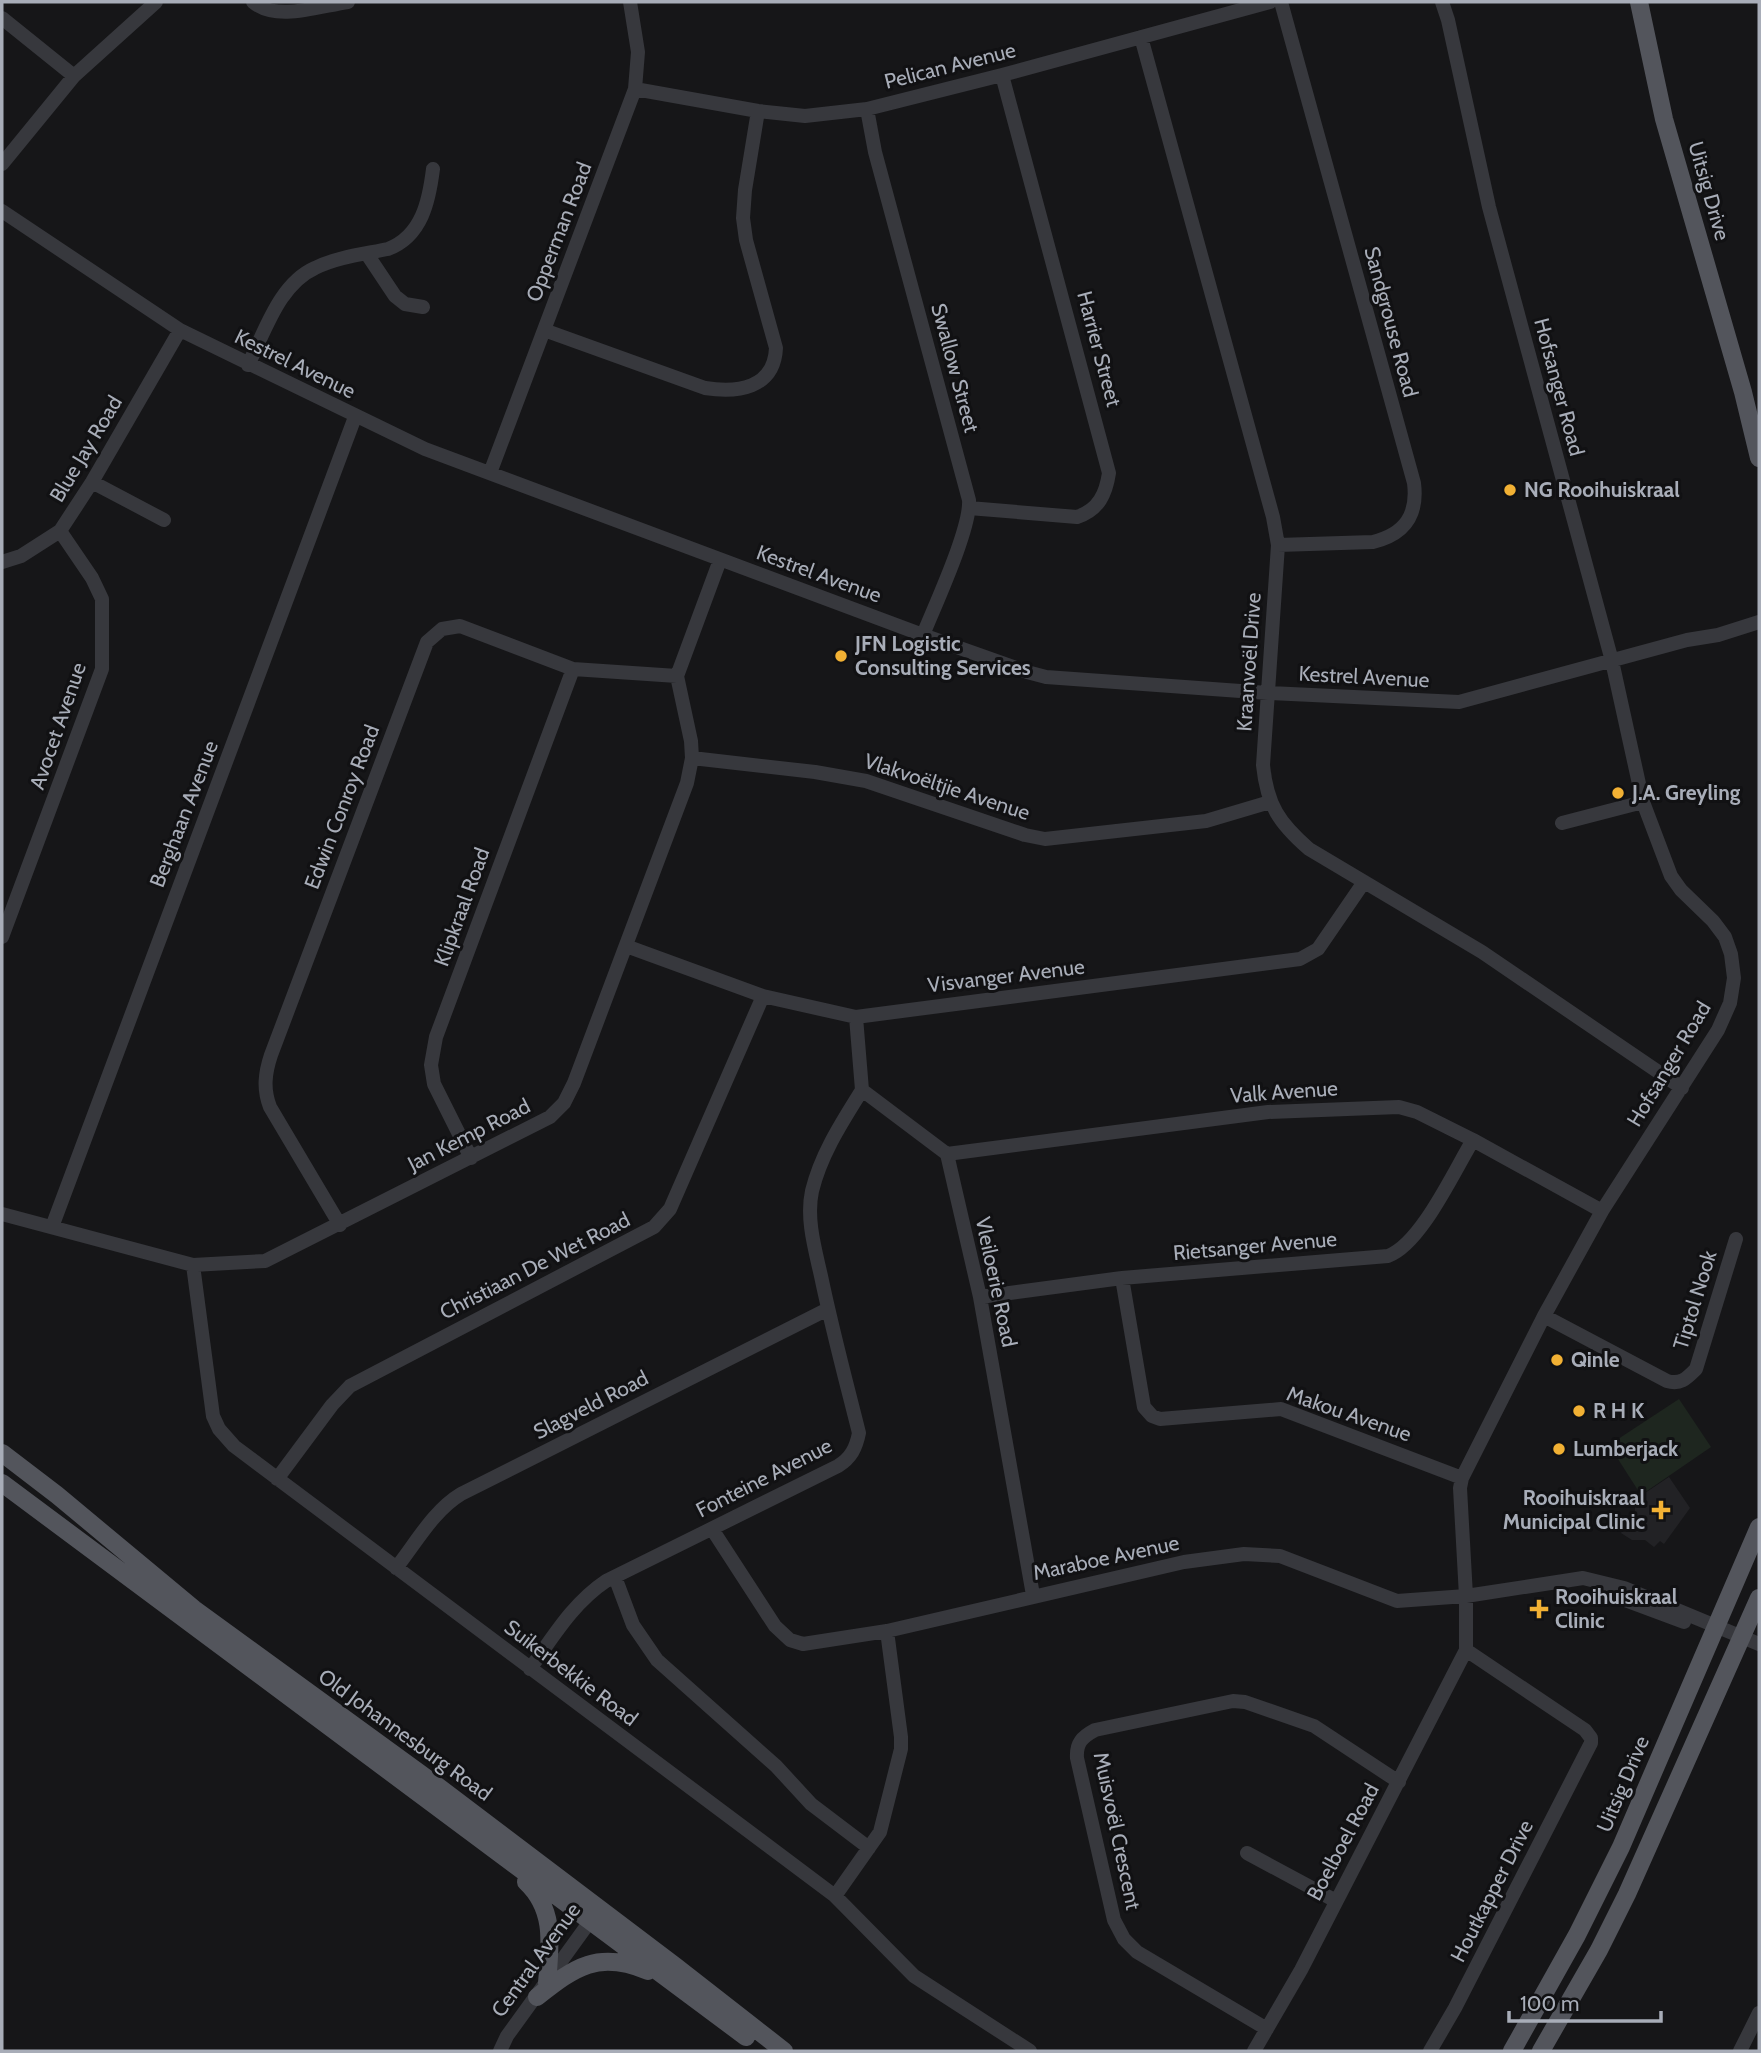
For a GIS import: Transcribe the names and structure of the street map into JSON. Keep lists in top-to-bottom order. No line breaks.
{"streets":{"main road":["Uitsig Drive","Old Johannesburg Road"],"street":["Pelican Avenue","Opperman Road","Sandgrouse Road","Harrier Street","Kestrel Avenue","Swallow Street","Hofsanger Road","Blue Jay Road","Kraanvoël Drive","Avocet Avenue","Vlakvoëltjie Avenue","Edwin Conroy Road","Berghaan Avenue","Klipkraal Road","Visvanger Avenue","Valk Avenue","Jan Kemp Road","Rietsanger Avenue","Christiaan De Wet Road","Vleiloerie Road","Tiptol Nook","Slagveld Road","Makou Avenue","Fonteine Avenue","Maraboe Avenue","Suikerbekkie Road","Muisvoël Crescent","Boelboel Road","Houtkapper Drive","Central Avenue"]},"crossings":[["Pelican Avenue","Opperman Road"],["Pelican Avenue","Harrier Street"],["Pelican Avenue","Swallow Street"],["Pelican Avenue","Kraanvoël Drive"],["Uitsig Drive","Maraboe Avenue"],["Opperman Road","Kestrel Avenue"],["Sandgrouse Road","Kraanvoël Drive"],["Harrier Street","Swallow Street"],["Kestrel Avenue","Swallow Street"],["Kestrel Avenue","Hofsanger Road"],["Kestrel Avenue","Blue Jay Road"],["Kestrel Avenue","Kraanvoël Drive"],["Kestrel Avenue","Berghaan Avenue"],["Hofsanger Road","Kraanvoël Drive"],["Hofsanger Road","Valk Avenue"],["Hofsanger Road","Tiptol Nook"],["Hofsanger Road","Makou Avenue"],["Hofsanger Road","Maraboe Avenue"],["Hofsanger Road","Boelboel Road"],["Hofsanger Road","Houtkapper Drive"],["Blue Jay Road","Avocet Avenue"],["Kraanvoël Drive","Vlakvoëltjie Avenue"],["Kraanvoël Drive","Visvanger Avenue"],["Vlakvoëltjie Avenue","Jan Kemp Road"],["Edwin Conroy Road","Klipkraal Road"],["Edwin Conroy Road","Jan Kemp Road"],["Berghaan Avenue","Jan Kemp Road"],["Klipkraal Road","Jan Kemp Road"],["Visvanger Avenue","Jan Kemp Road"],["Visvanger Avenue","Christiaan De Wet Road"],["Valk Avenue","Rietsanger Avenue"],["Valk Avenue","Vleiloerie Road"],["Jan Kemp Road","Suikerbekkie Road"],["Rietsanger Avenue","Vleiloerie Road"],["Rietsanger Avenue","Makou Avenue"],["Christiaan De Wet Road","Suikerbekkie Road"],["Vleiloerie Road","Maraboe Avenue"],["Slagveld Road","Fonteine Avenue"],["Slagveld Road","Suikerbekkie Road"],["Fonteine Avenue","Maraboe Avenue"],["Fonteine Avenue","Suikerbekkie Road"],["Old Johannesburg Road","Central Avenue"],["Muisvoël Crescent","Boelboel Road"],["Boelboel Road","Houtkapper Drive"]],"places":{"other":["NG Rooihuiskraal","JFN Logistic Consulting Services","J.A. Greyling","Qinle","R H K","Lumberjack"],"health":["Rooihuiskraal Municipal Clinic","Rooihuiskraal Clinic"]},"scale_bar":"100 m"}
